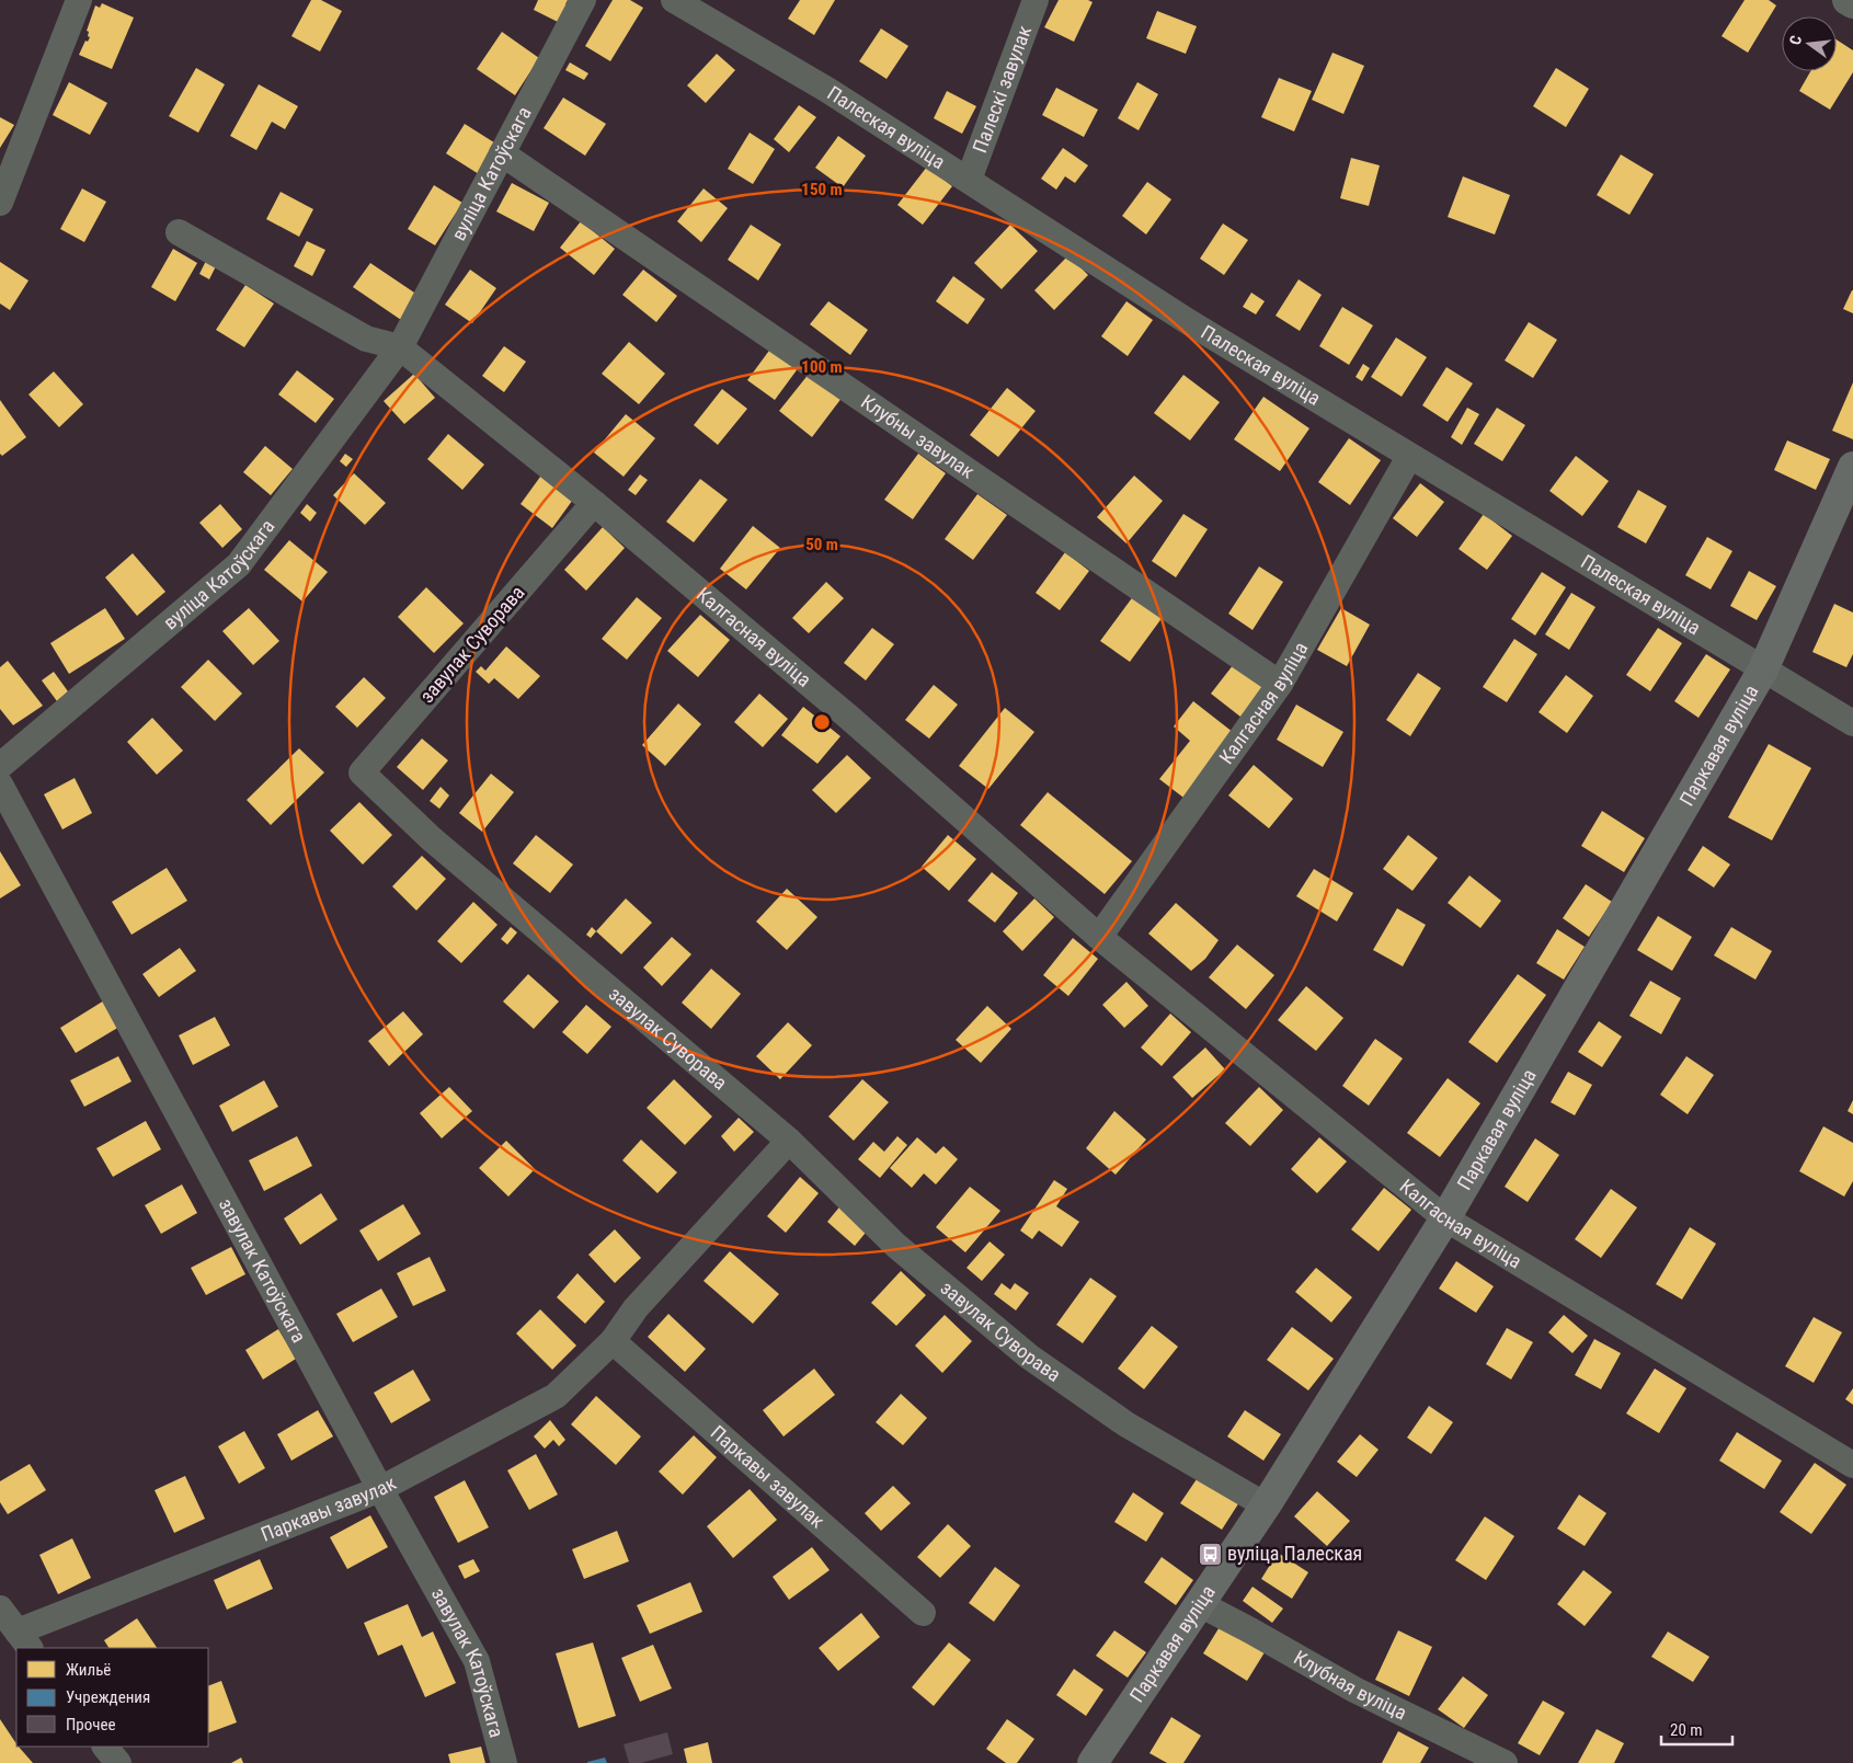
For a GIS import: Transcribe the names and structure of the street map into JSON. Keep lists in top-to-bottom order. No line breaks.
{"streets":{"main road":["Паркавая вуліца"],"street":["Палескі завулак","Палеская вуліца","вуліца Катоўскага","Клубны завулак","Калгасная вуліца","завулак Суворава","завулак Катоўскага","Паркавы завулак","Клубная вуліца"]},"crossings":[["Палескі завулак","Палеская вуліца"],["Палеская вуліца","Калгасная вуліца"],["Палеская вуліца","Паркавая вуліца"],["вуліца Катоўскага","Клубны завулак"],["вуліца Катоўскага","Калгасная вуліца"],["Клубны завулак","Калгасная вуліца"],["Калгасная вуліца","завулак Суворава"],["Калгасная вуліца","Паркавая вуліца"],["завулак Суворава","Паркавая вуліца"],["завулак Суворава","Паркавы завулак"],["Паркавая вуліца","Клубная вуліца"],["завулак Катоўскага","Паркавы завулак"]],"places":{"bus stop":["вуліца Палеская"]},"legend":["Жильё","Учреждения","Прочее"],"scale_bar":"20 m","north":"left","rings":["150 m","100 m","50 m"]}
